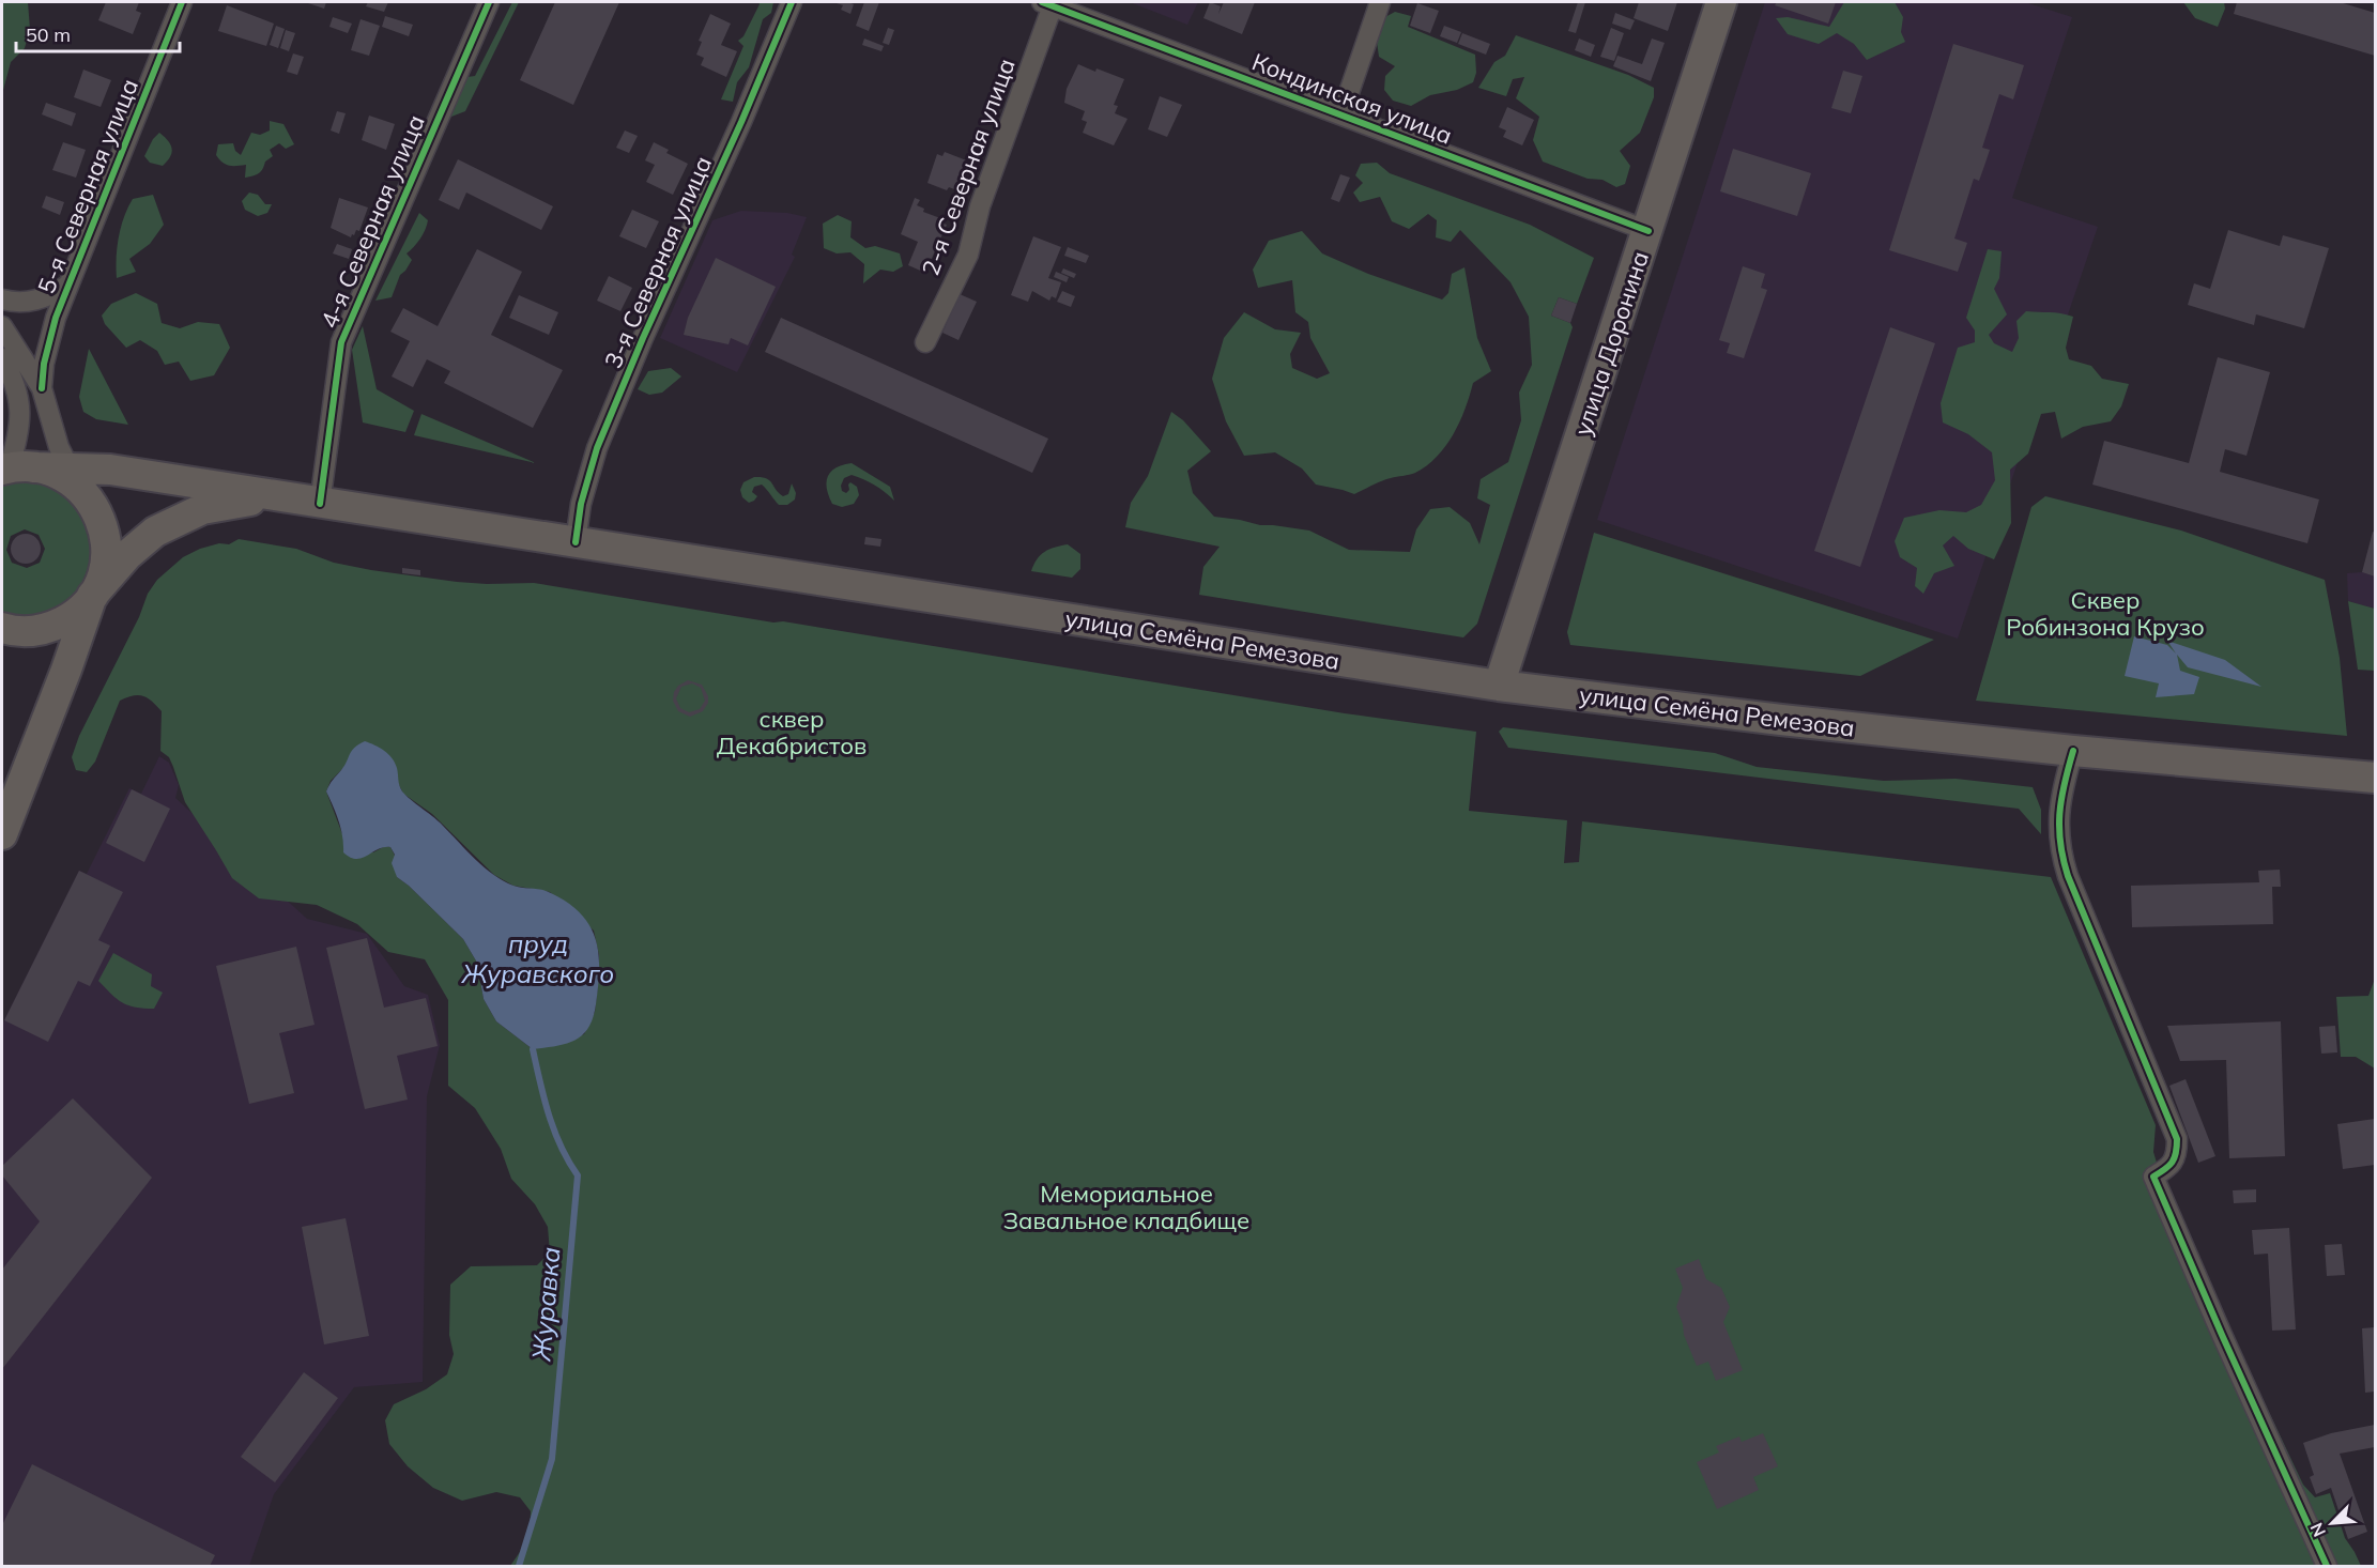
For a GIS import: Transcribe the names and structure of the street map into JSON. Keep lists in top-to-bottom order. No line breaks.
{"streets":{"main road":["улица Доронина","улица Семёна Ремезова"],"street":["Кондинская улица","2-я Северная улица","5-я Северная улица","4-я Северная улица","3-я Северная улица"]},"crossings":[["Кондинская улица","2-я Северная улица"],["Кондинская улица","улица Доронина"],["4-я Северная улица","улица Семёна Ремезова"],["3-я Северная улица","улица Семёна Ремезова"],["улица Доронина","улица Семёна Ремезова"]],"water":["пруд Журавского","Журавка"],"parks":["Сквер Робинзона Крузо","сквер Декабристов","Мемориальное Завальное кладбище"],"scale_bar":"50 m","north":"bottom left"}
